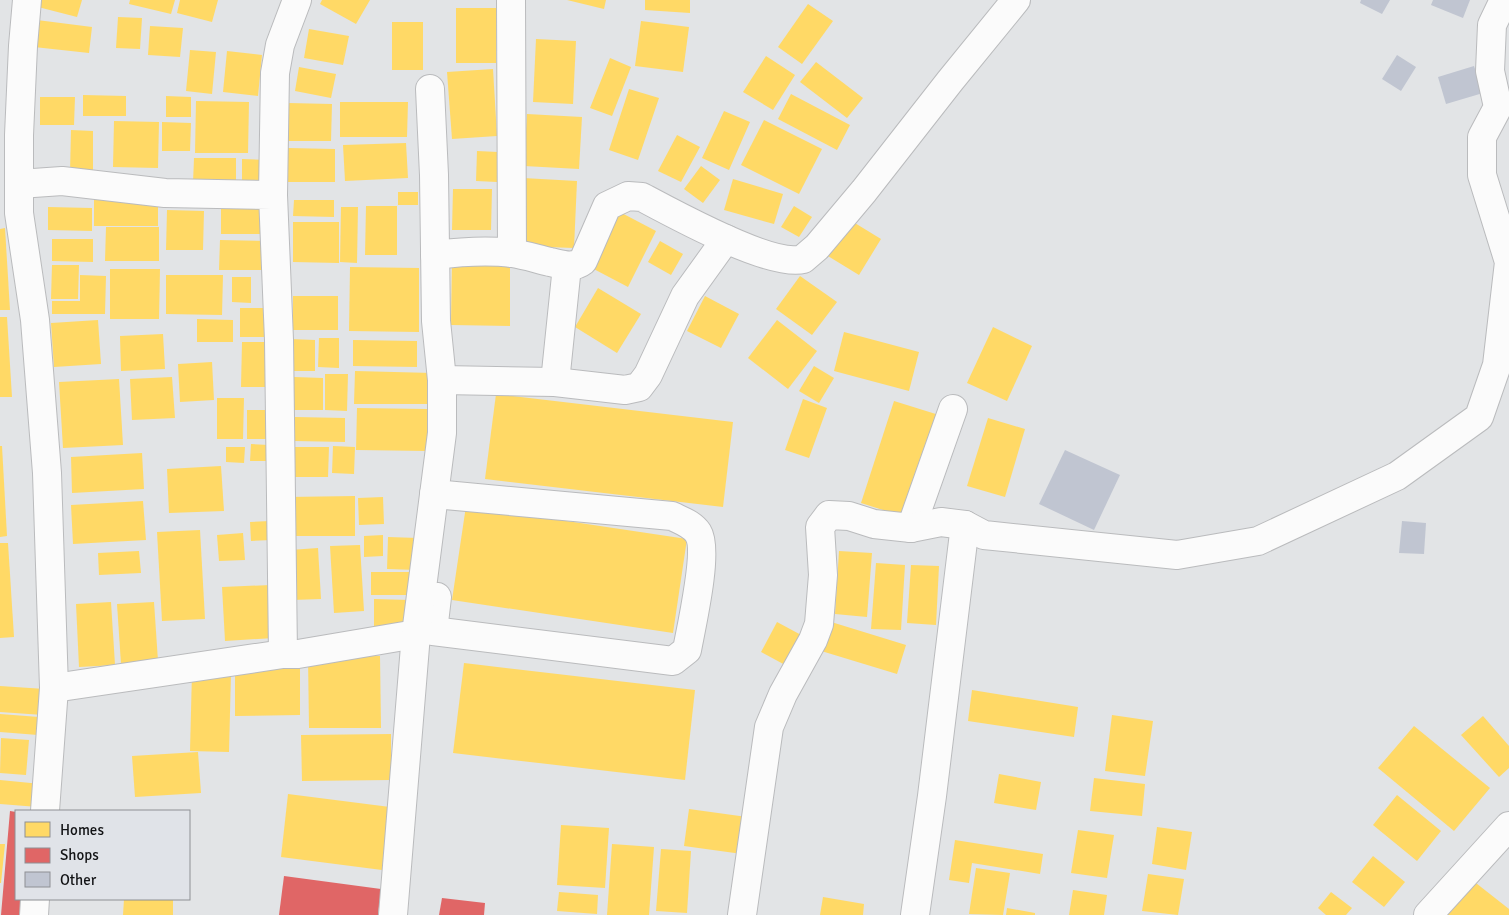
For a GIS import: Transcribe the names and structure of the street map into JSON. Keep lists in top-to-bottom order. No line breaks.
{"legend":["Homes","Shops","Other"]}
